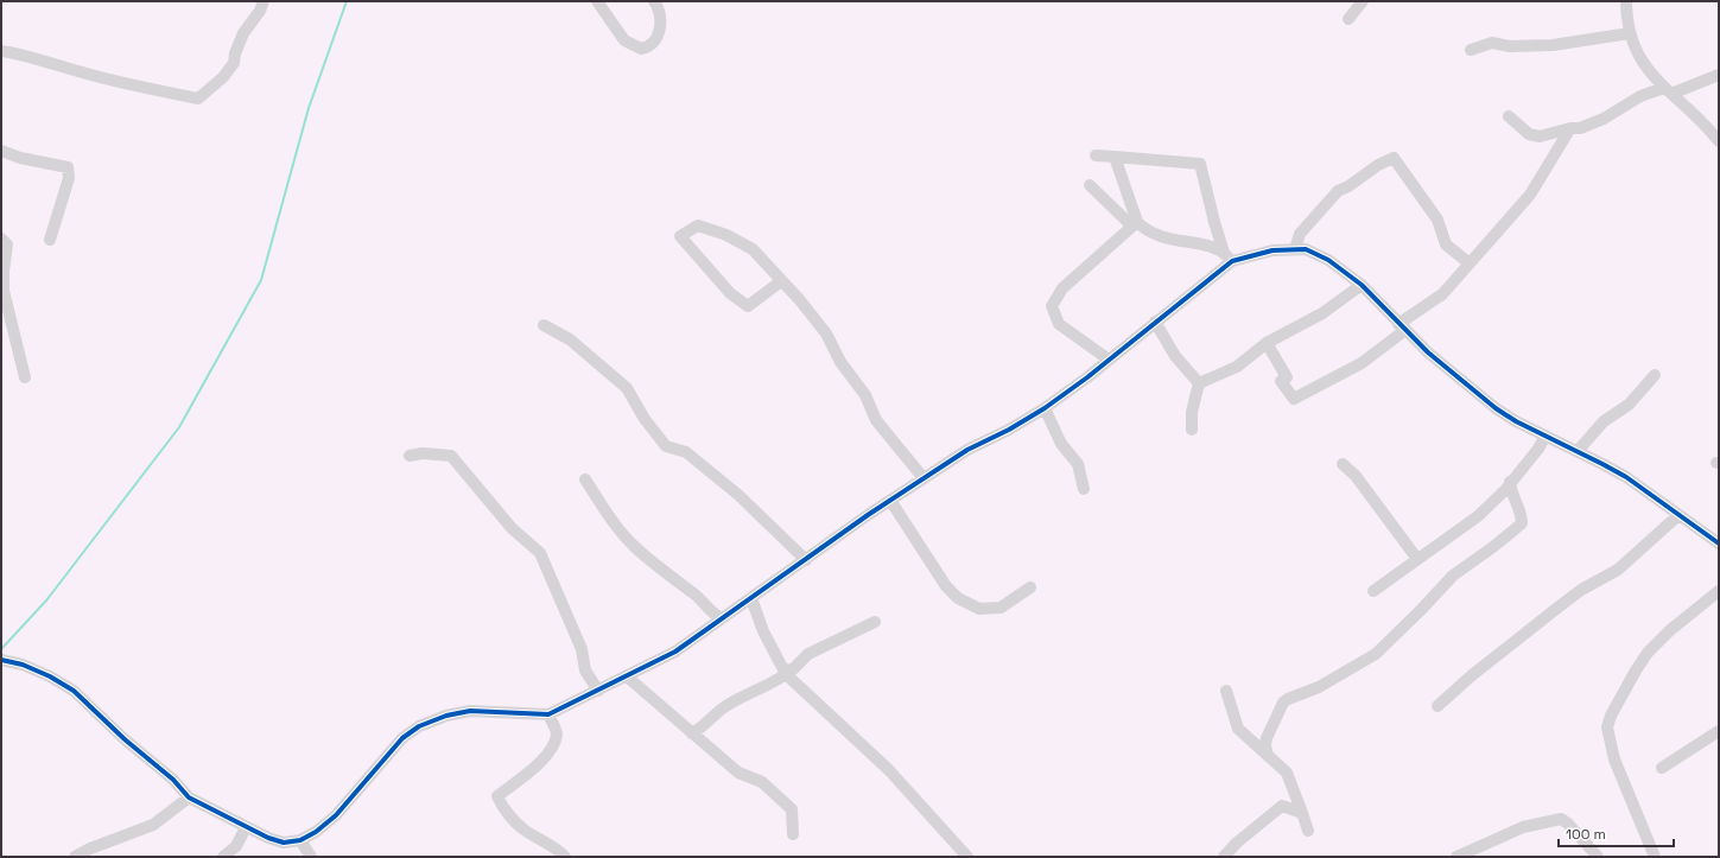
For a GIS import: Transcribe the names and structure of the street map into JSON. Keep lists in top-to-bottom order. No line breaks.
{"scale_bar":"100 m"}
